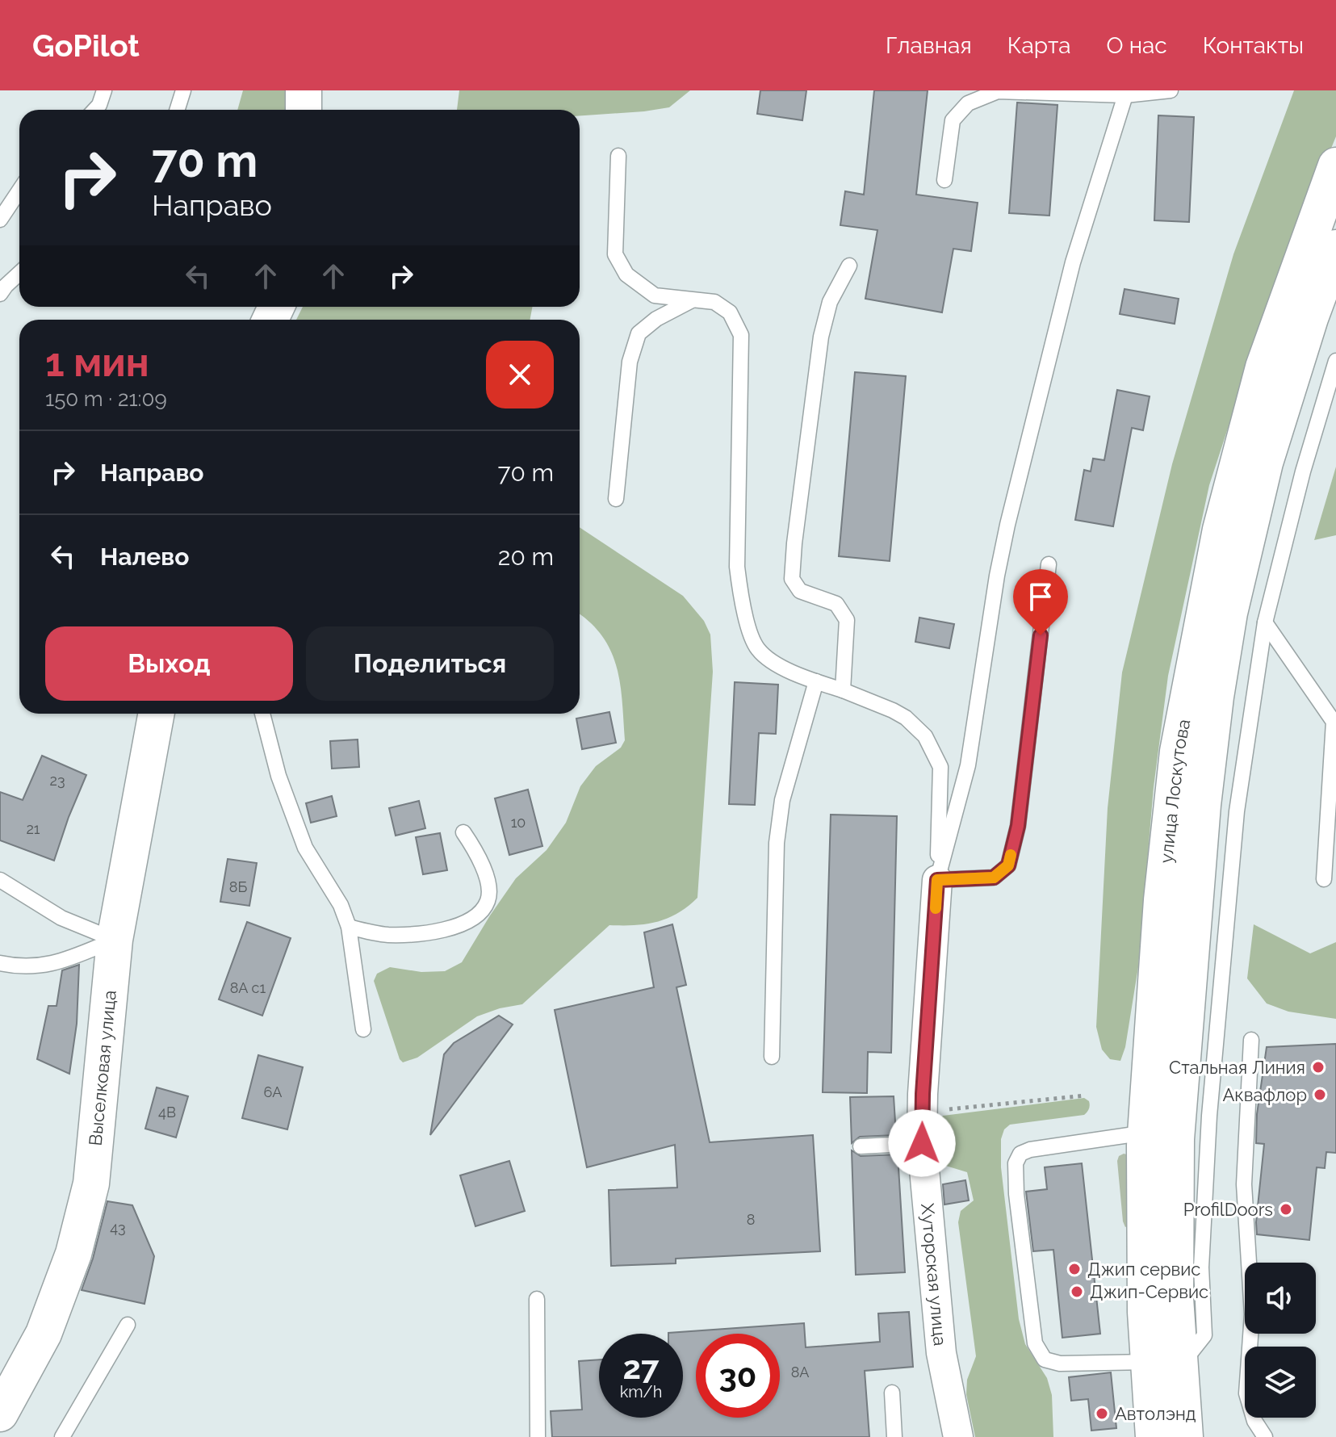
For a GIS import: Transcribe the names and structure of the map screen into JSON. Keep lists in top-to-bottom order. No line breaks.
{"streets":{"main road":["улица Лоскутова","Выселковая улица"],"street":["Хуторская улица"]},"places":["Стальная Линия","Аквафлор","ProfilDoors","Джип сервис","Джип-Сервис","Автолэнд"],"house_numbers":["23","10","21","8Б","8А с1","6А","4В","8","43","8А"],"page":{"header":"GoPilot","nav":["Главная","Карта","О нас","Контакты"],"turn":["70 m","Направо"],"heading":["1 мин","150 m · 21:09"],"list":[{"name":"Направо","value":"70 m"},{"name":"Налево","value":"20 m"}],"buttons":["Выход","Поделиться"],"speed":"27 km/h","limit":"30"}}
